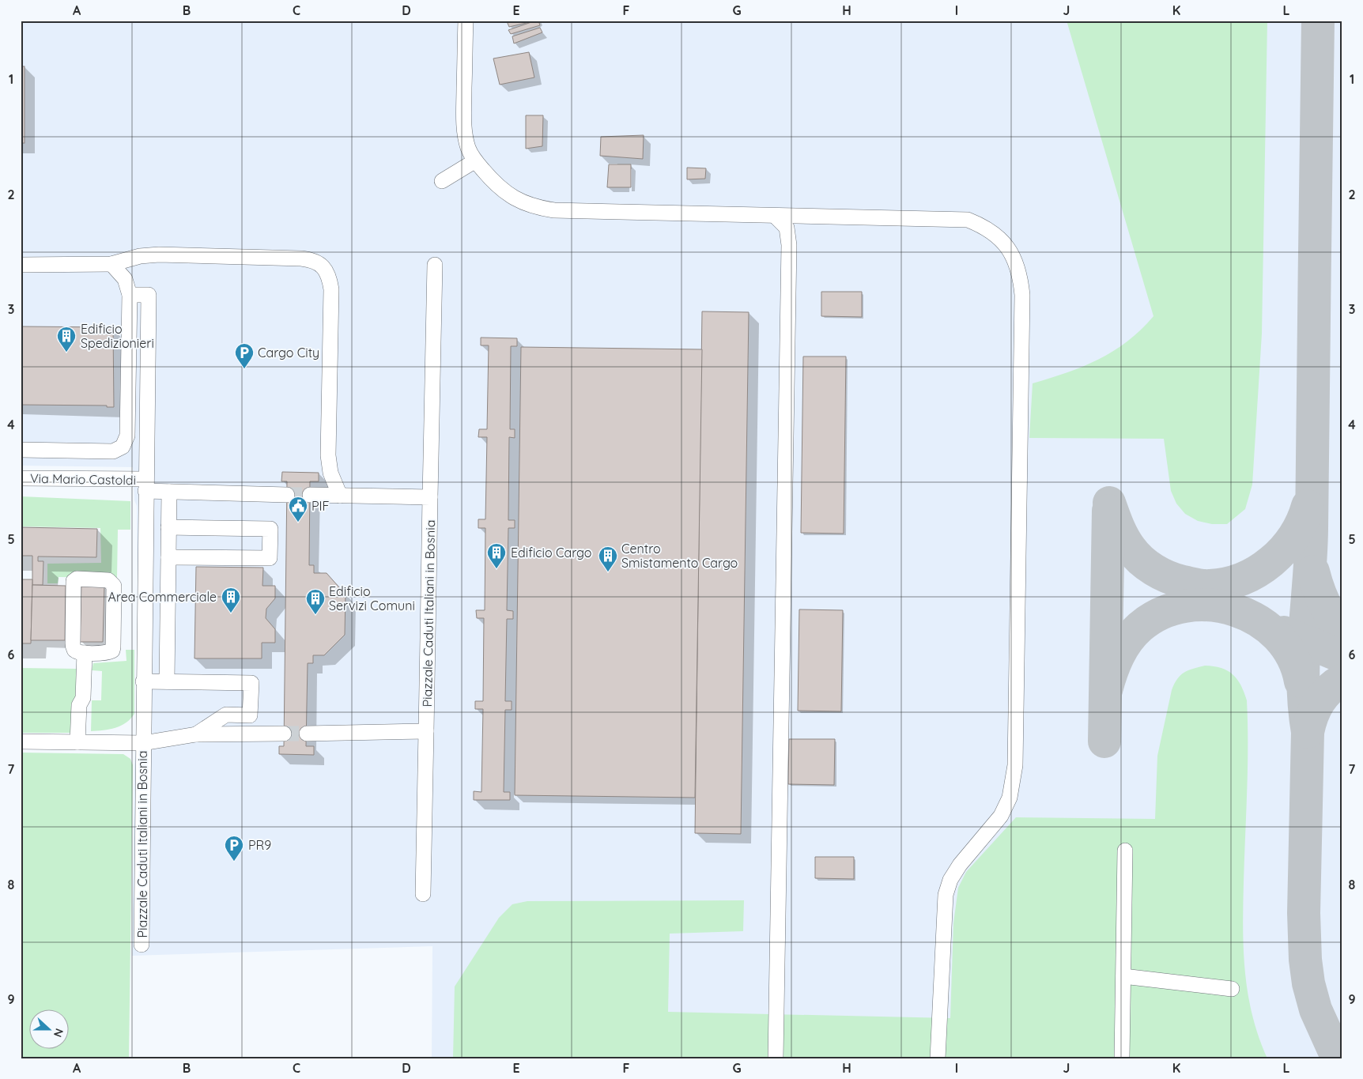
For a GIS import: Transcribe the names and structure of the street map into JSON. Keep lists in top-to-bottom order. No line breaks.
{"streets":{"street":["Via Mario Castoldi","Piazzale Caduti Italiani in Bosnia"]},"crossings":[["Via Mario Castoldi","Piazzale Caduti Italiani in Bosnia"]],"places":{"building":["Edificio Spedizionieri","Edificio Cargo","Centro Smistamento Cargo","Area Commerciale","Edificio Servizi Comuni"],"parking":["Cargo City","PR9"],"public building":["PIF"]},"north":"right","grid":{"columns":["A","B","C","D","E","F","G","H","I","J","K","L"],"rows":["1","2","3","4","5","6","7","8","9"]}}
